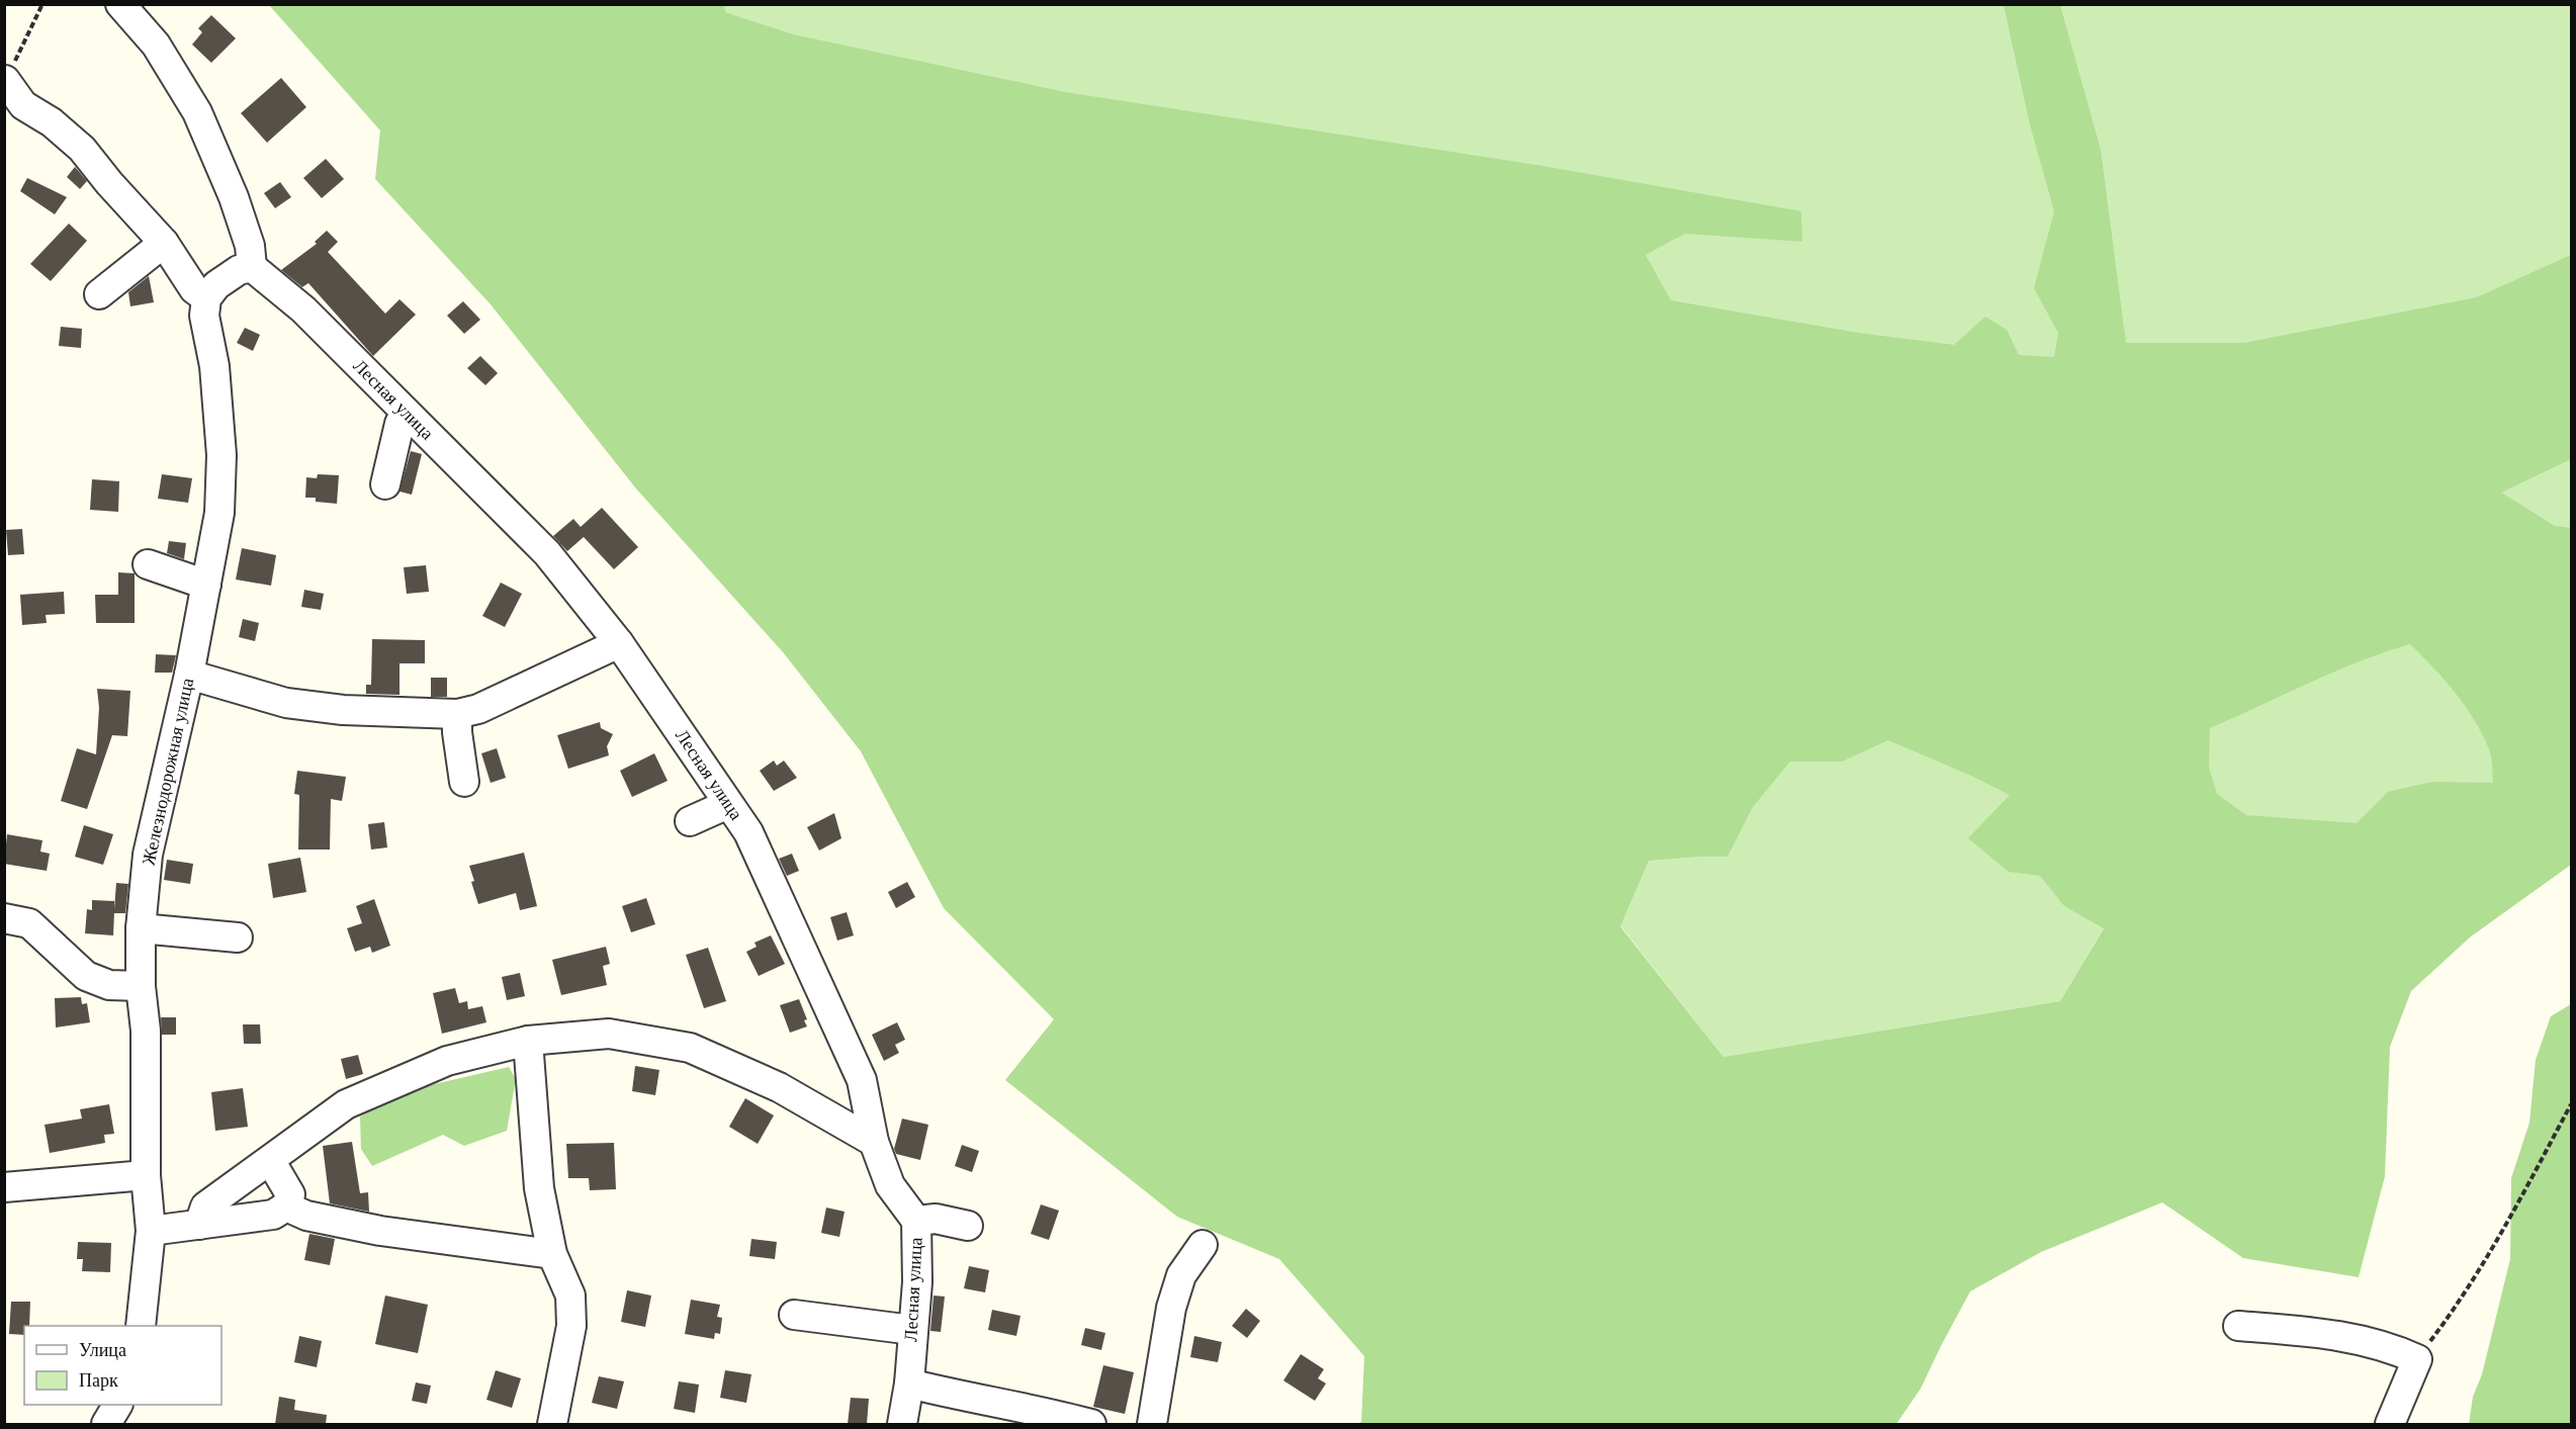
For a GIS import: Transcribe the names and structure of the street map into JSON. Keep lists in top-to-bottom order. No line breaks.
{"streets":{"street":["Лесная улица","Железнодорожная улица"]},"legend":["Улица","Парк"]}
